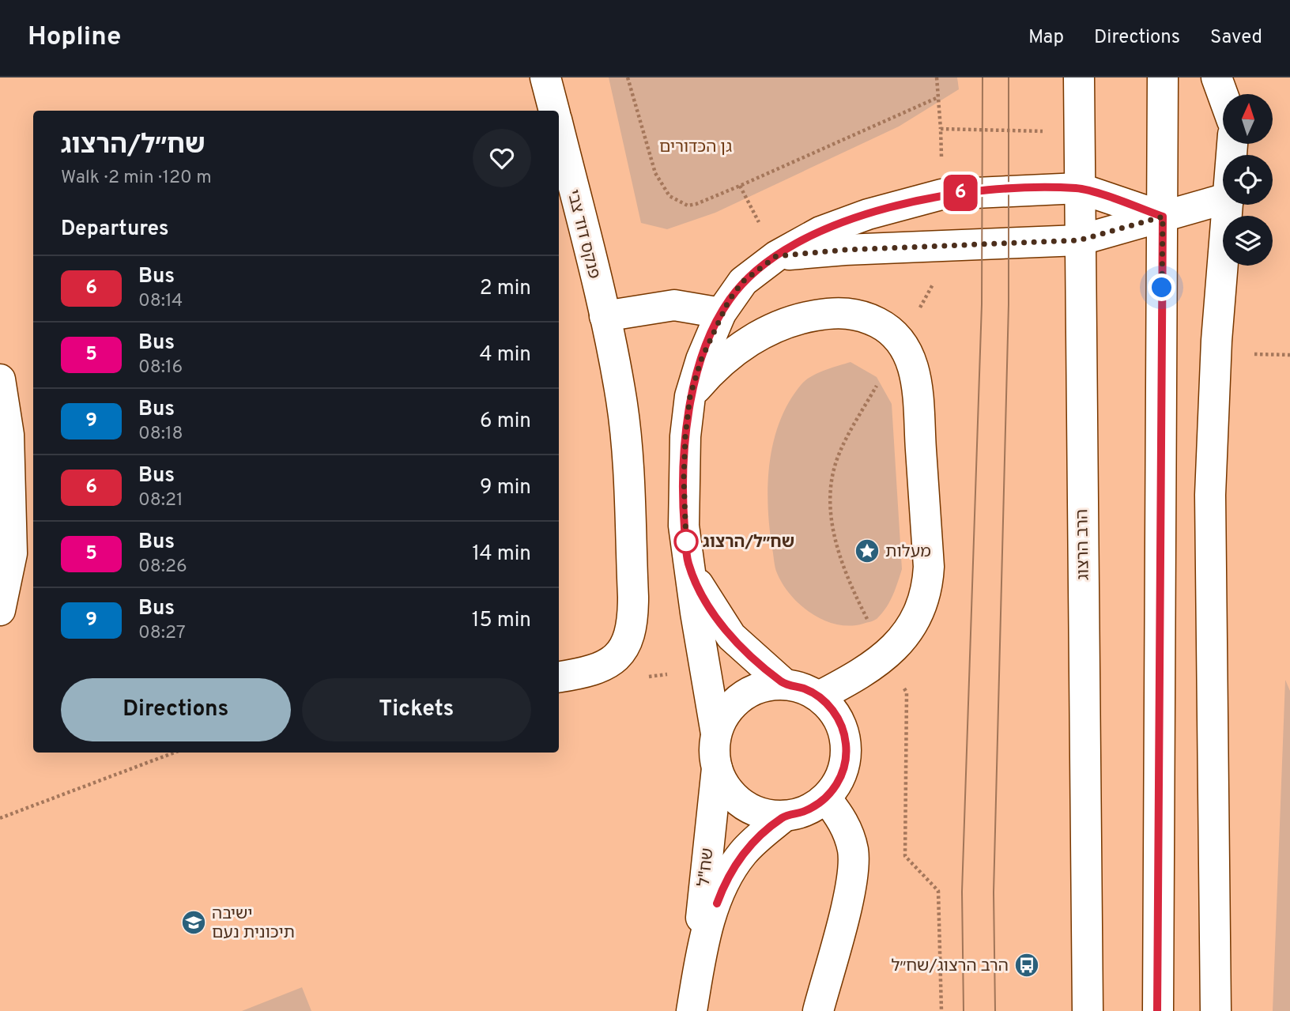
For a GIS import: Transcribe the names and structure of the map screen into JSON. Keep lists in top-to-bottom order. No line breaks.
{"streets":{"street":["פנקס דוד צבי","הרב הרצוג","שח\"ל"]},"parks":["גן הכדורים"],"places":{"other":["שח״ל/הרצוג"],"place":["מעלות"],"school or university":["ישיבה תיכונית נעם"],"bus stop":["הרב הרצוג/שח״ל"]},"lines":["bus line 6"],"north":"top","page":{"header":"Hopline","nav":["Map","Directions","Saved"],"on_map":"6","heading":[["שח״ל/הרצוג","Walk · 2 min · 120 m"],"Departures"],"list":[{"mark":"6","name":"Bus","note":"08:14","value":"2 min"},{"mark":"5","name":"Bus","note":"08:16","value":"4 min"},{"mark":"9","name":"Bus","note":"08:18","value":"6 min"},{"mark":"6","name":"Bus","note":"08:21","value":"9 min"},{"mark":"5","name":"Bus","note":"08:26","value":"14 min"},{"mark":"9","name":"Bus","note":"08:27","value":"15 min"}],"buttons":["Directions","Tickets"]}}
